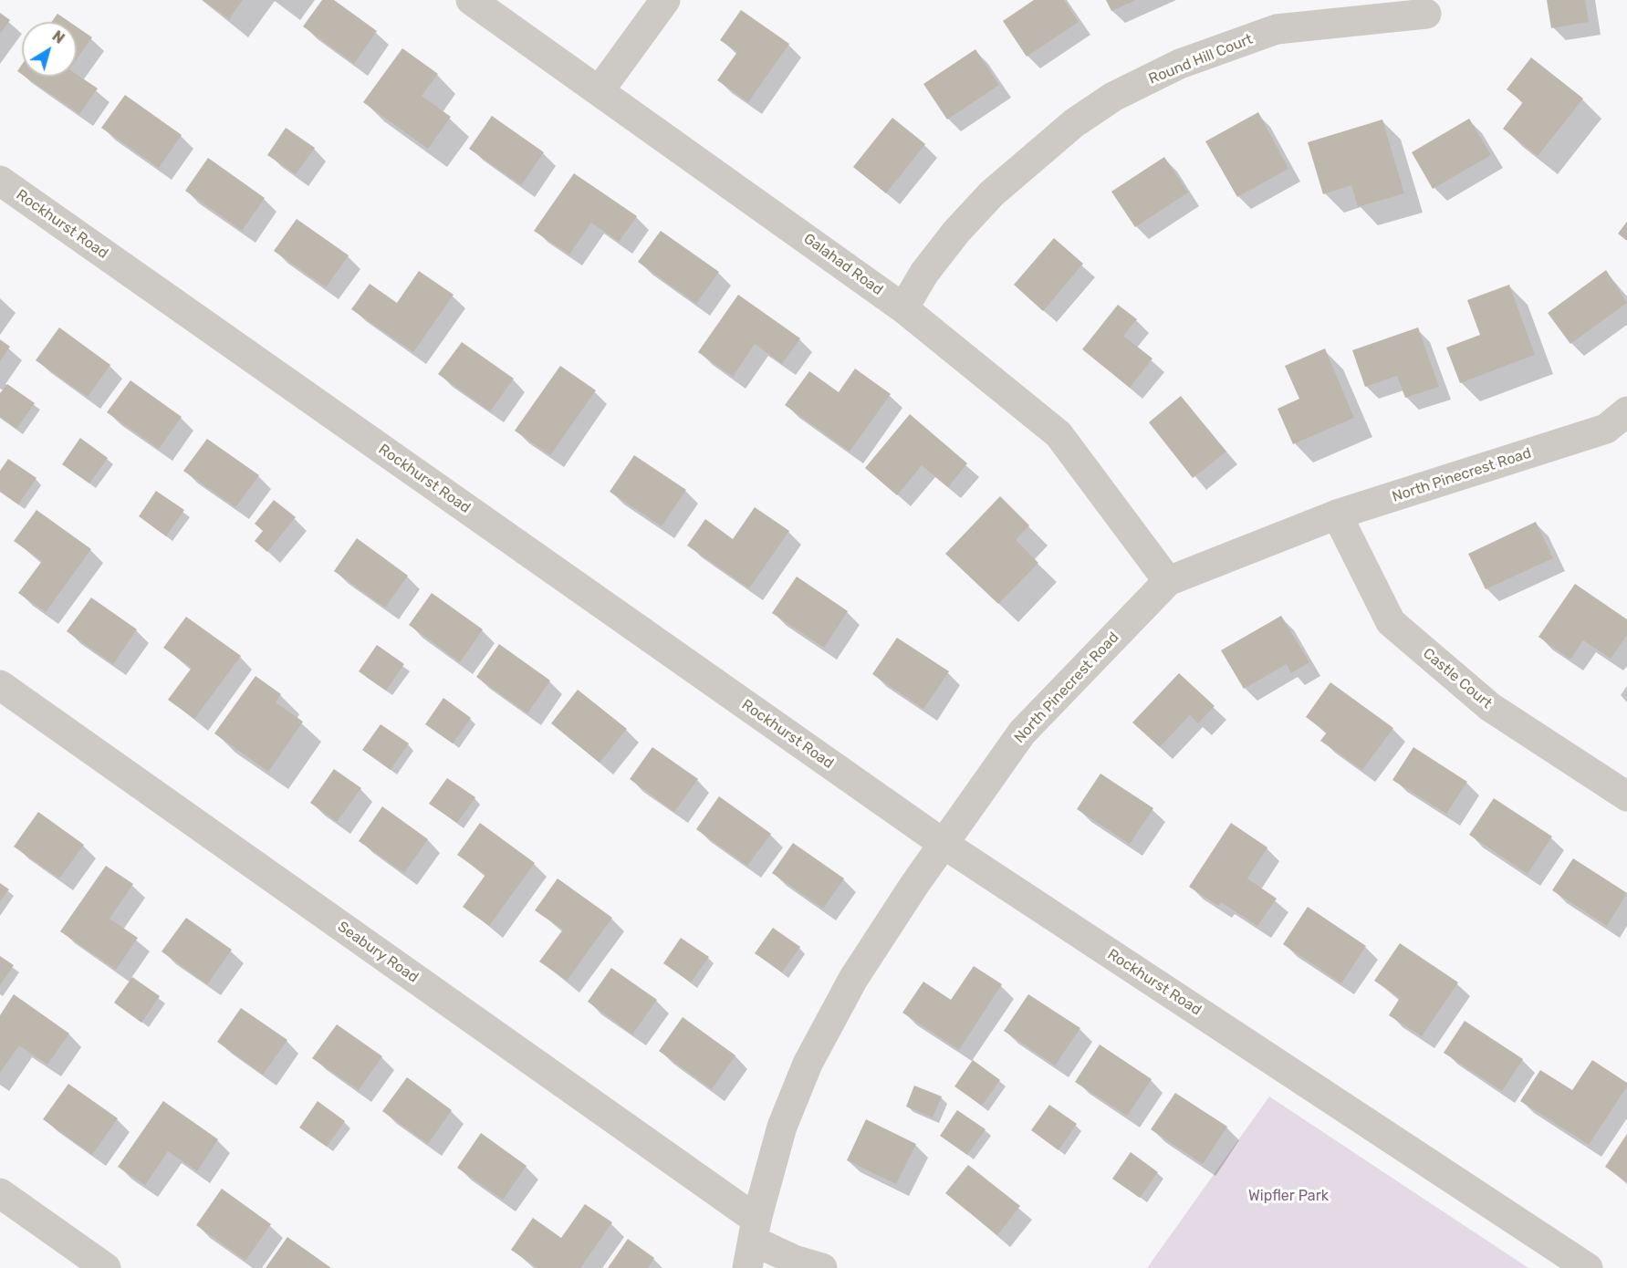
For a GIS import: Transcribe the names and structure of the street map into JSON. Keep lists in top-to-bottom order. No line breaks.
{"streets":{"street":["Round Hill Court","Rockhurst Road","Galahad Road","North Pinecrest Road","Castle Court","Seabury Road"]},"crossings":[["Round Hill Court","Galahad Road"],["Rockhurst Road","North Pinecrest Road"],["Galahad Road","North Pinecrest Road"],["North Pinecrest Road","Castle Court"],["North Pinecrest Road","Seabury Road"]],"parks":["Wipfler Park"],"north":"top right"}
